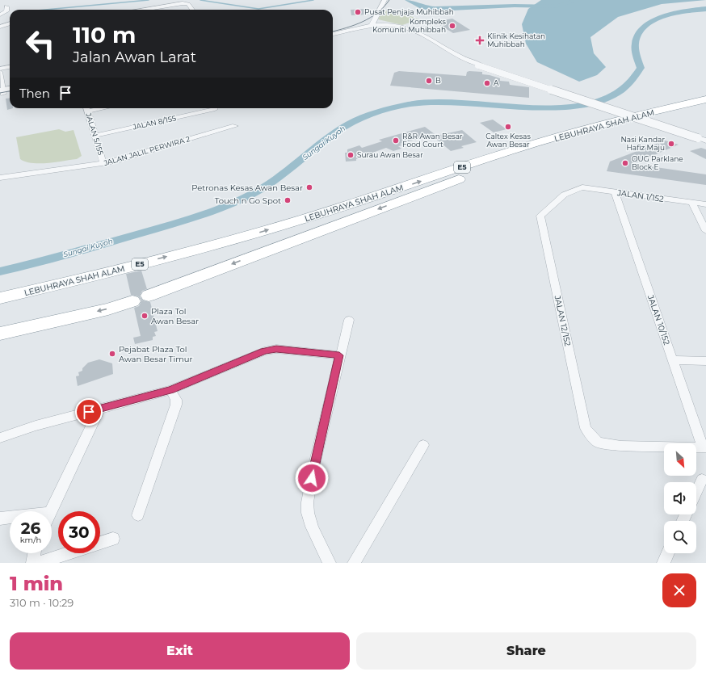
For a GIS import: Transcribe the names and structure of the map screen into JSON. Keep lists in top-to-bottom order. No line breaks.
{"streets":{"highway":["LEBUHRAYA SHAH ALAM","E5"],"street":["JALAN 8/155","JALAN 5/155","JALAN JALIL PERWIRA 2","JALAN 1/152","JALAN 10/152","JALAN 12/152"]},"crossings":[["JALAN 8/155","JALAN 5/155"],["JALAN 5/155","JALAN JALIL PERWIRA 2"],["JALAN 1/152","JALAN 10/152"],["JALAN 1/152","JALAN 12/152"],["JALAN 10/152","JALAN 12/152"]],"water":["Sungai Kuyoh"],"places":{"other":["Pusat Penjaja Muhibbah","Kompleks Komuniti Muhibbah","B","A","Caltex Kesas Awan Besar","R&R Awan Besar Food Court","Nasi Kandar Hafiz Maju","Surau Awan Besar","OUG Parklane Block E","Petronas Kesas Awan Besar","Touch n Go Spot","Plaza Tol Awan Besar","Pejabat Plaza Tol Awan Besar Timur"],"health":["Klinik Kesihatan Muhibbah"]},"north":"bottom right","page":{"turn":["110 m","Jalan Awan Larat"],"then":"Then","speed":"26 km/h","limit":"30","heading":["1 min","310 m · 10:29"],"buttons":["Exit","Share"]}}
